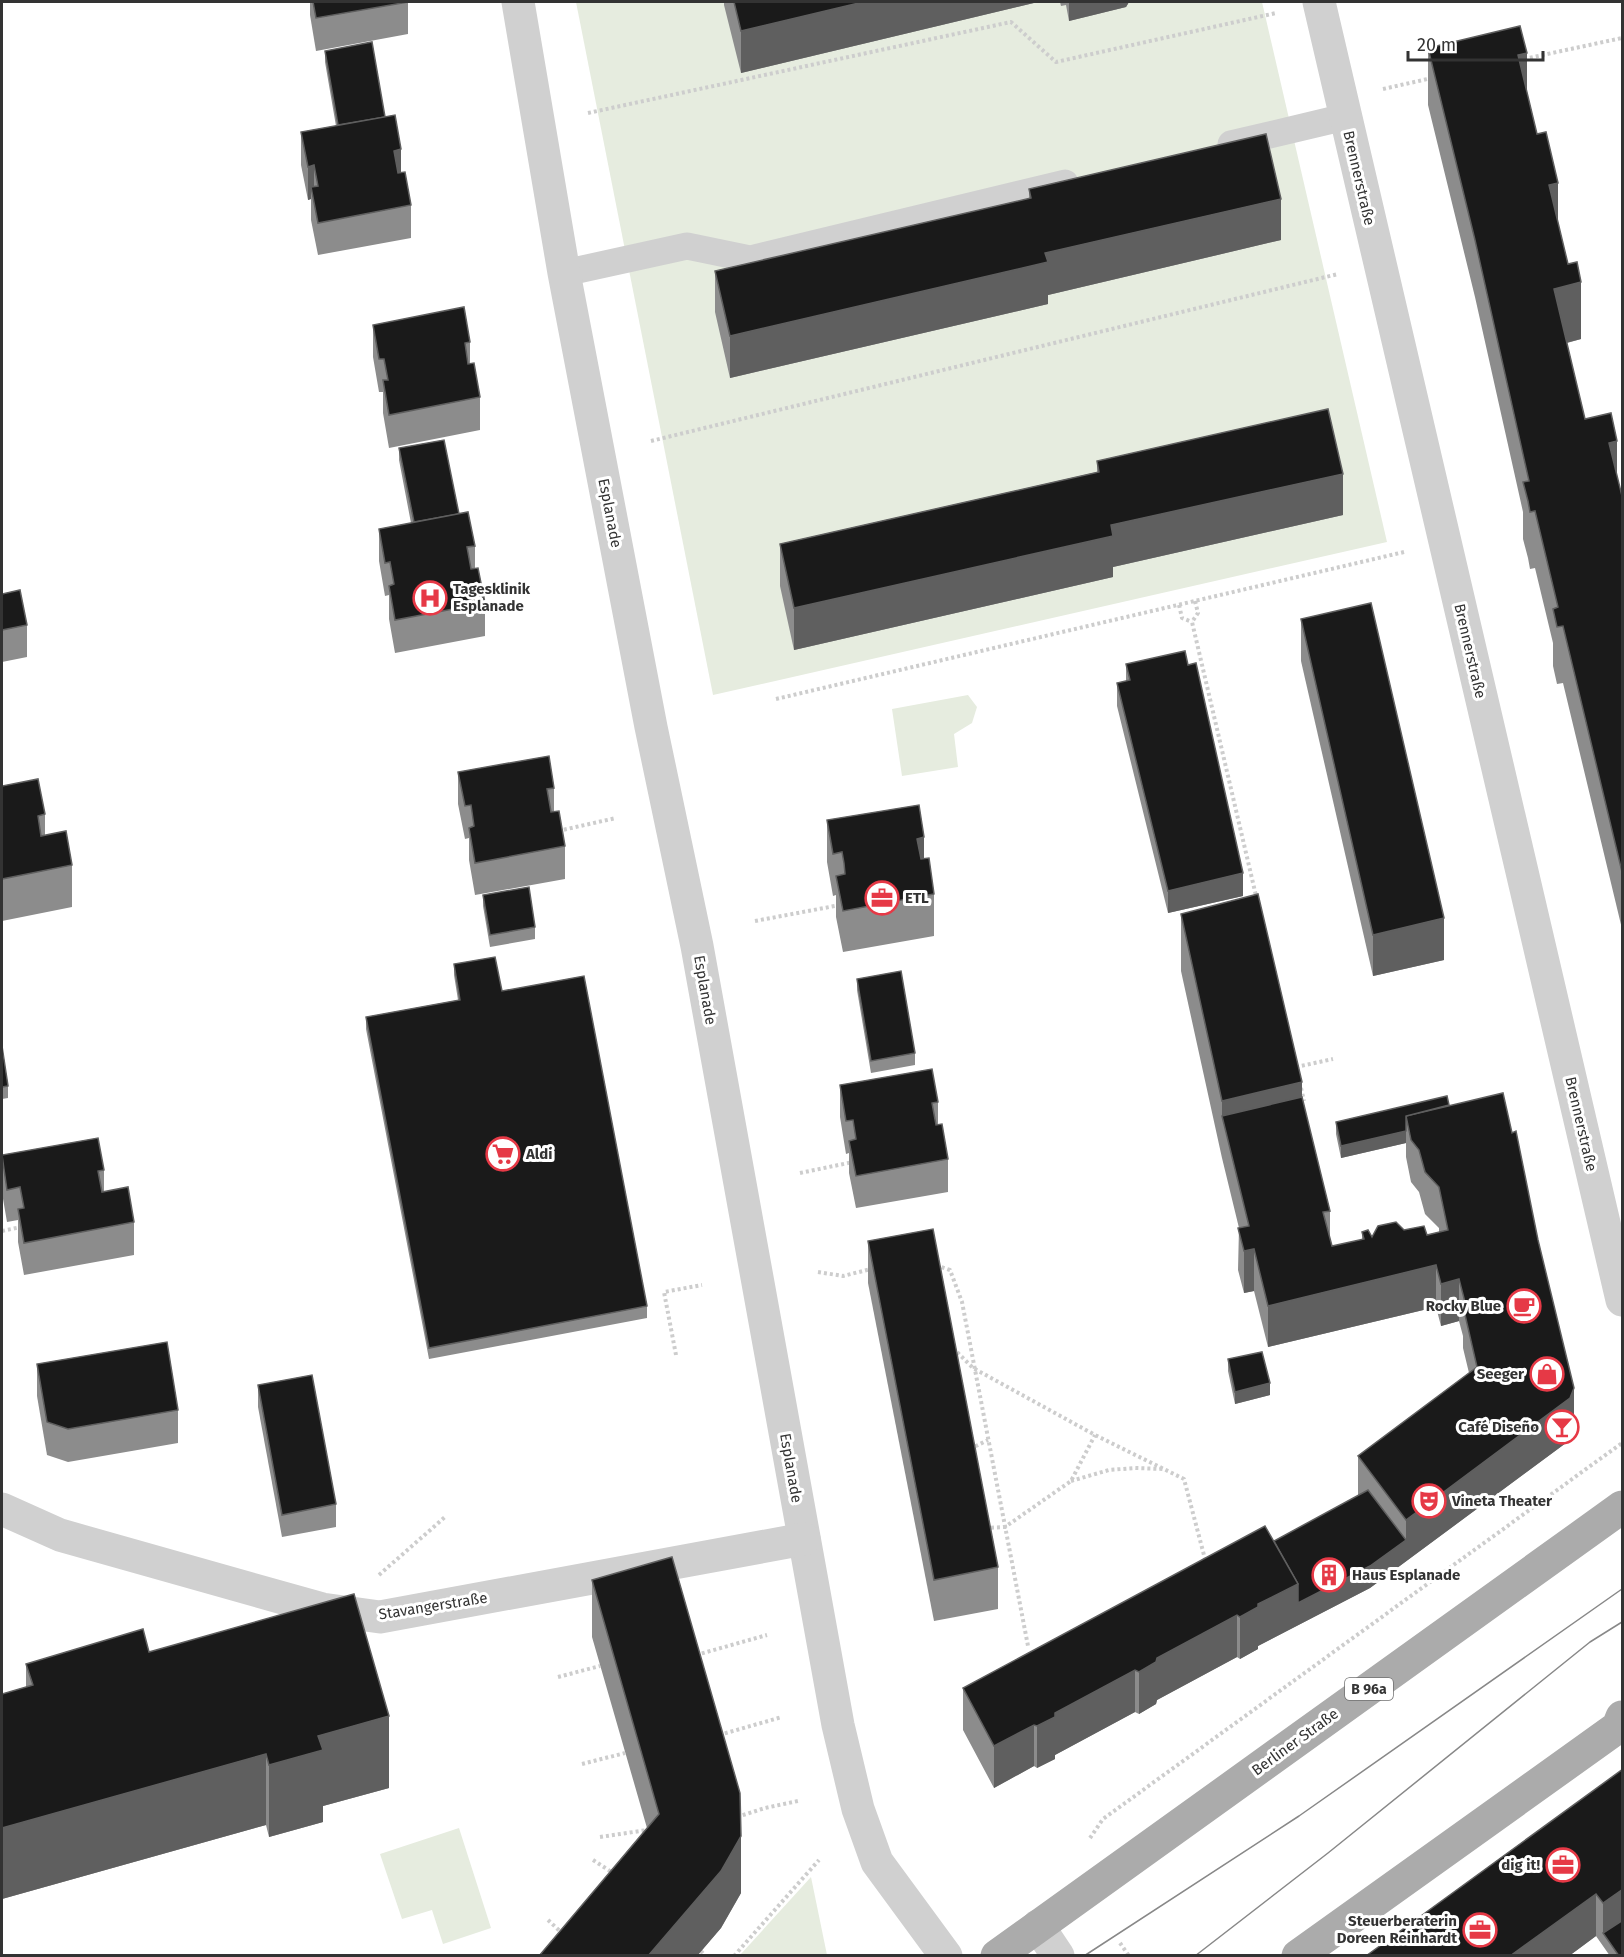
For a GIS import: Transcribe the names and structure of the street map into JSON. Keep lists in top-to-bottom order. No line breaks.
{"streets":{"main road":["B 96a","Berliner Straße"],"street":["Brennerstraße","Esplanade","Stavangerstraße"]},"crossings":[["Esplanade","Stavangerstraße"]],"places":{"hospital":["Tagesklinik Esplanade"],"office":["ETL","dig it!","Steuerberaterin Doreen Reinhardt"],"supermarket":["Aldi"],"cafe":["Rocky Blue"],"shop":["Seeger"],"bar":["Café Diseño"],"theatre":["Vineta Theater"],"building":["Haus Esplanade"]},"scale_bar":"20 m"}
